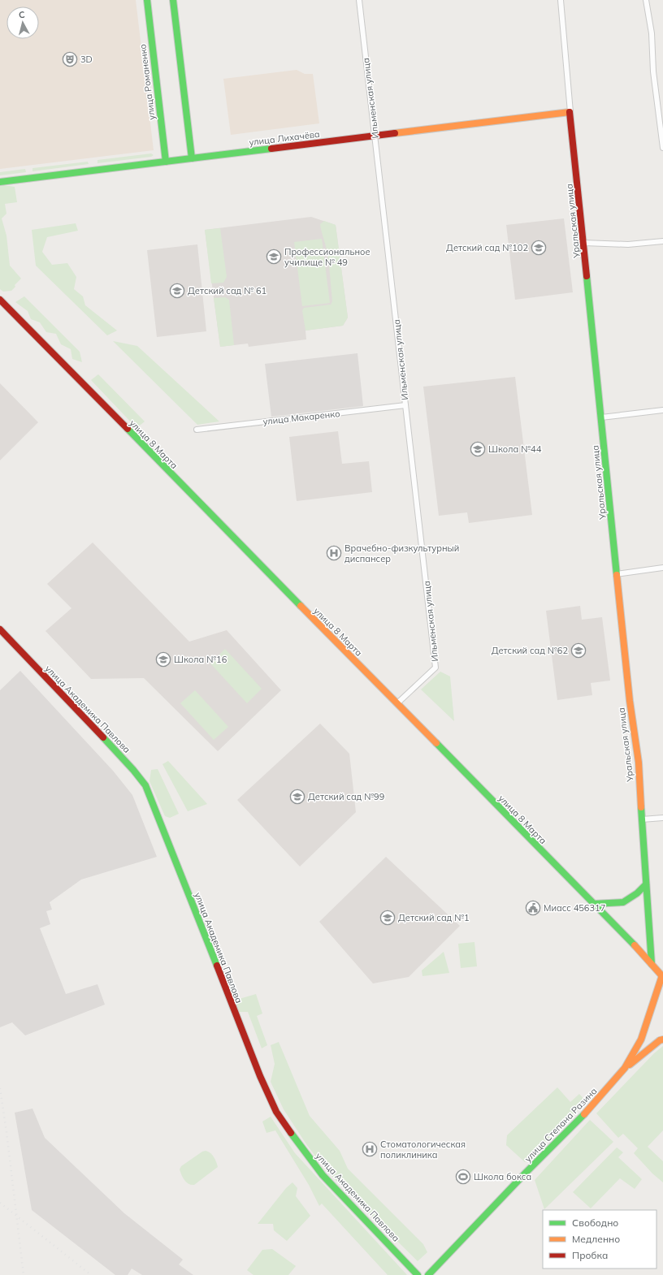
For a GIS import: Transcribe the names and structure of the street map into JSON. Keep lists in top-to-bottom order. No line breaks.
{"streets":{"main road":["улица Романенко","улица Лихачёва","Уральская улица","улица 8 Марта","улица Академика Павлова","улица Степана Разина"],"street":["Ильменская улица","улица Макаренко"]},"crossings":[["улица Романенко","улица Лихачёва"],["Ильменская улица","улица Лихачёва"],["Ильменская улица","улица Макаренко"],["Ильменская улица","улица 8 Марта"],["улица Лихачёва","Уральская улица"],["Уральская улица","улица 8 Марта"],["улица 8 Марта","улица Степана Разина"]],"places":{"theatre":["3D"],"school or university":["Детский сад №102","Профессиональное училище № 49","Детский сад № 61","Школа №44","Детский сад №62","Школа №16","Детский сад №99","Детский сад №1"],"hospital":["Врачебно-физкультурный диспансер","Стоматологическая поликлиника"],"public building":["Миасс 456317"],"sports":["Школа бокса"]},"legend":["Свободно","Медленно","Пробка"],"north":"top"}
